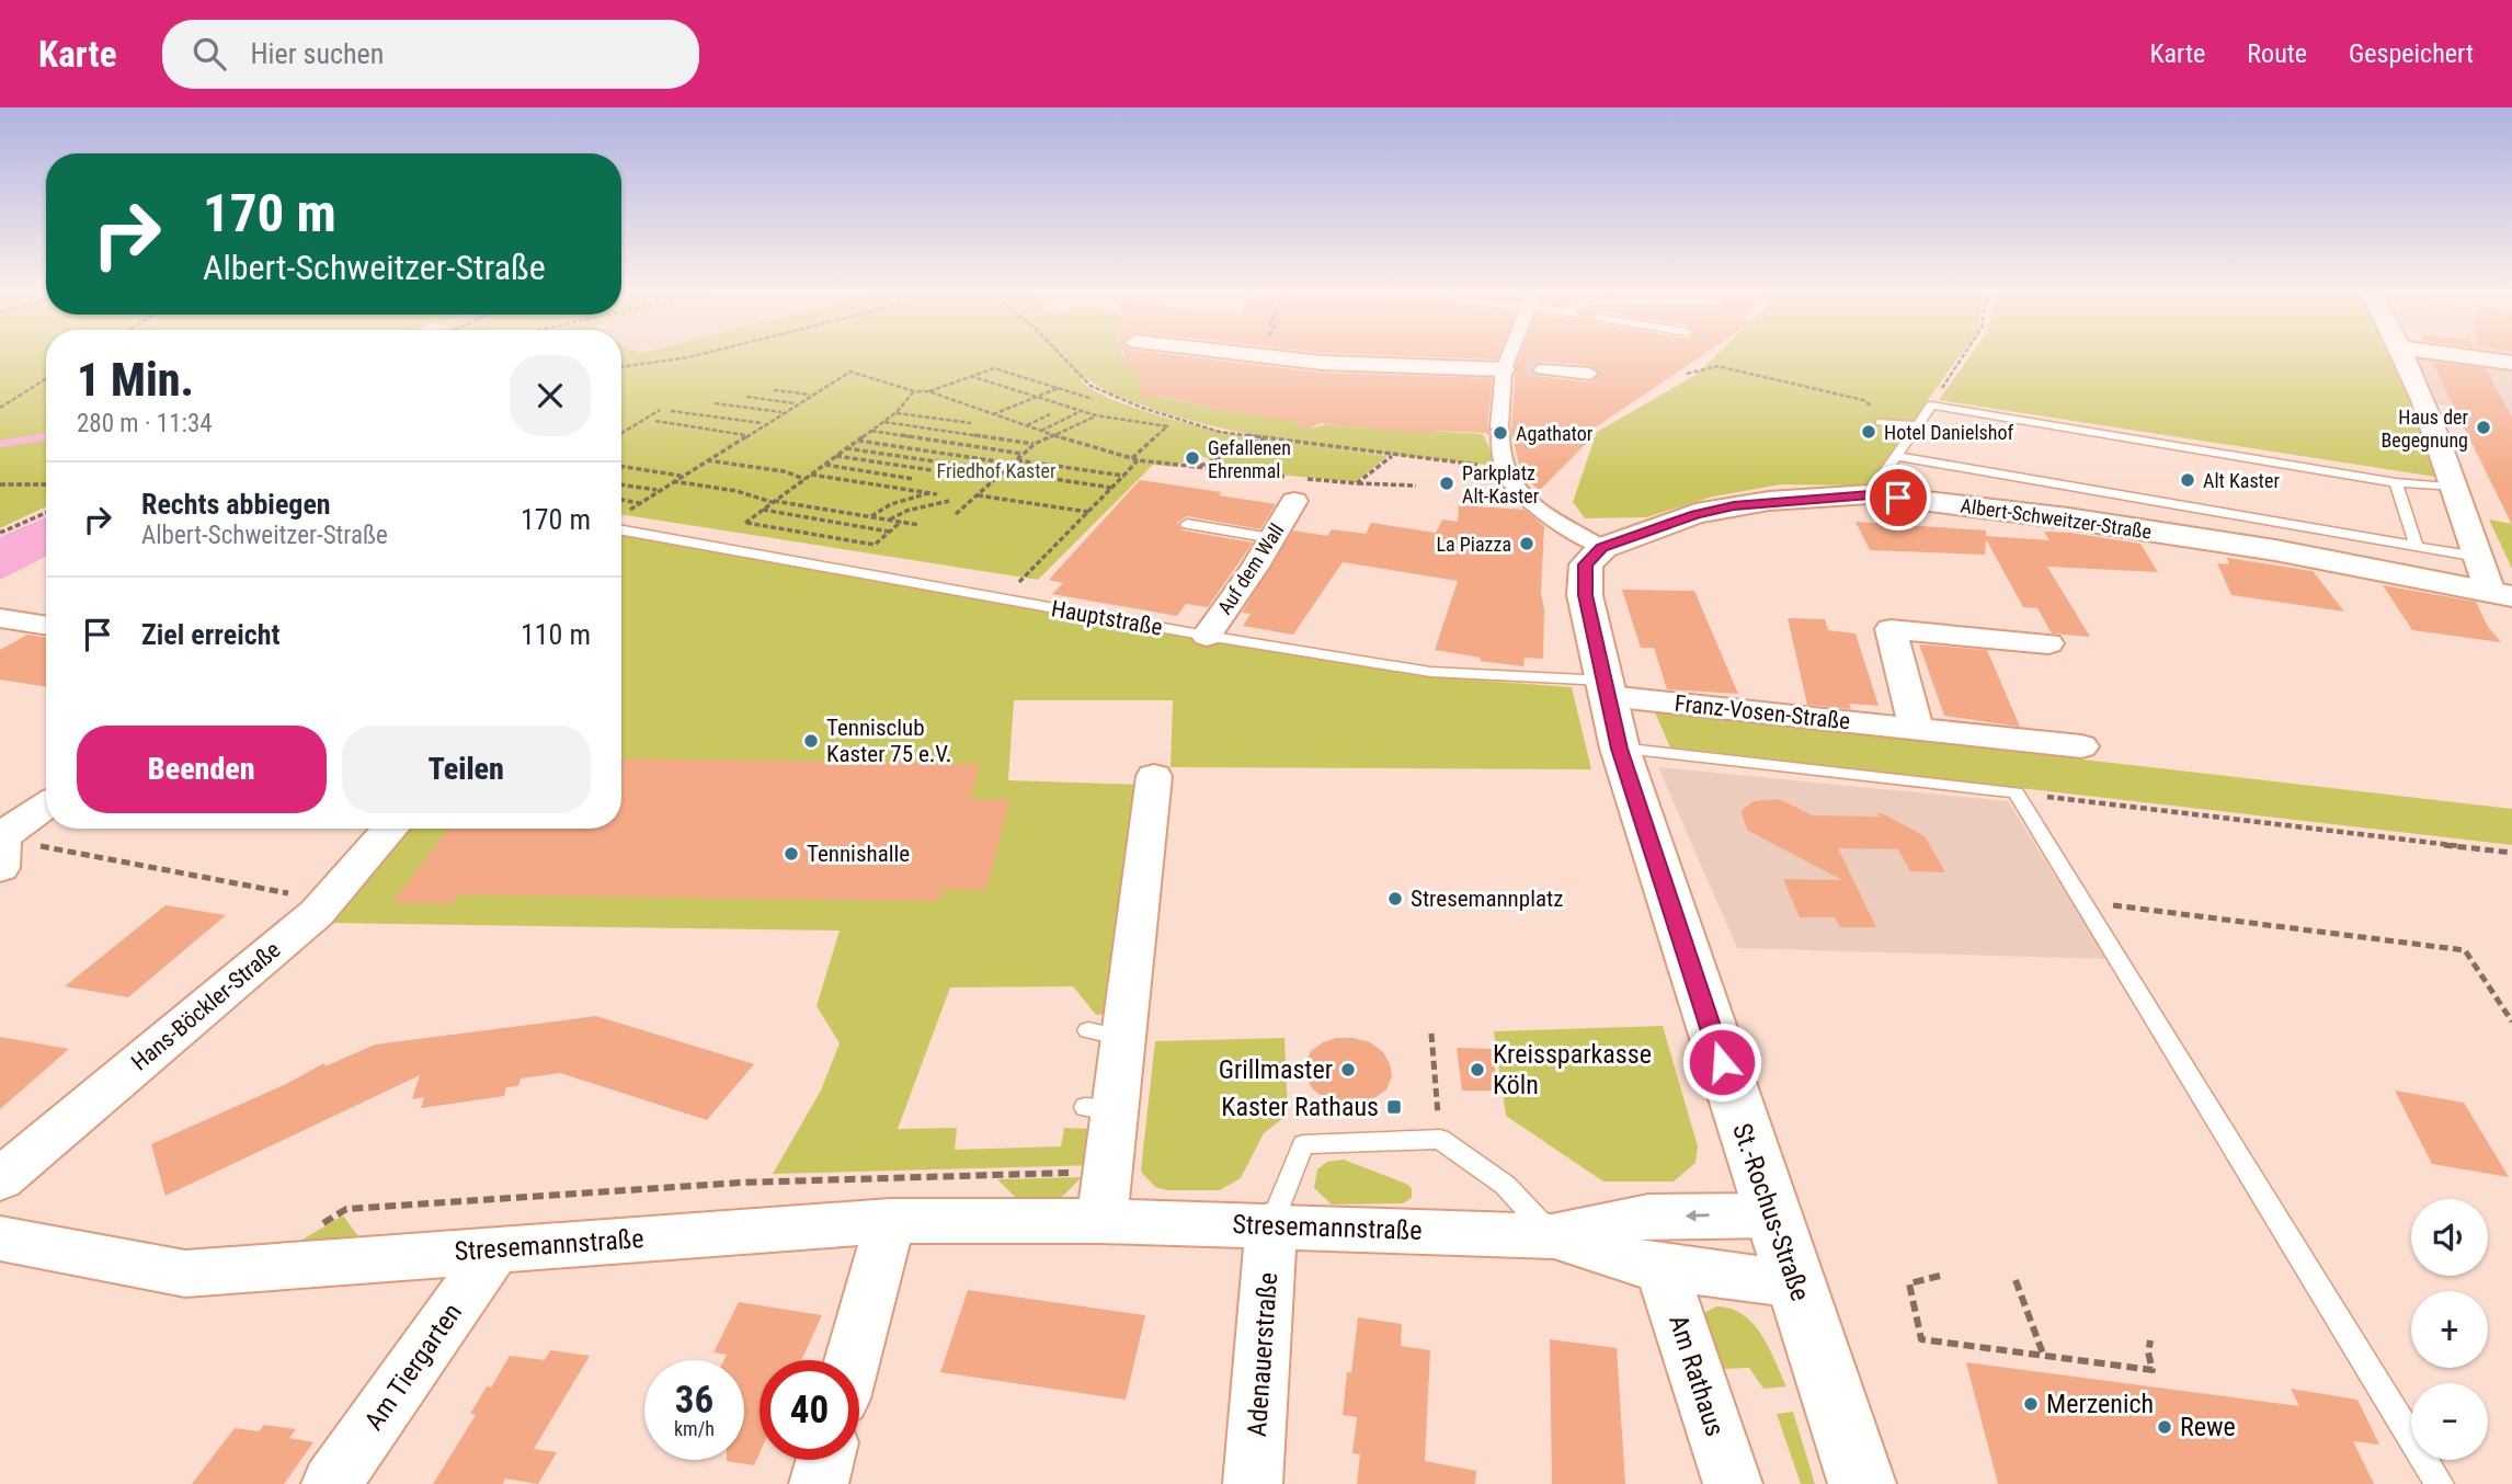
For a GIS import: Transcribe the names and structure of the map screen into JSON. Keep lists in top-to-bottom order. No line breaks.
{"streets":{"street":["Albert-Schweitzer-Straße","Auf dem Wall","Franz-Vosen-Straße","Hans-Böckler-Straße","St.-Rochus-Straße","Stresemannstraße","Adenauerstraße","Am Tiergarten","Am Rathaus"],"lane":["Hauptstraße"]},"crossings":[["Albert-Schweitzer-Straße","St.-Rochus-Straße"],["Auf dem Wall","Hauptstraße"],["Hauptstraße","Franz-Vosen-Straße"],["Hauptstraße","St.-Rochus-Straße"],["Franz-Vosen-Straße","St.-Rochus-Straße"],["St.-Rochus-Straße","Stresemannstraße"],["Stresemannstraße","Adenauerstraße"],["Stresemannstraße","Am Tiergarten"],["Stresemannstraße","Am Rathaus"]],"parks":["Friedhof Kaster"],"places":{"other":["Haus der Begegnung","Hotel Danielshof","Agathator","Gefallenen Ehrenmal","Alt Kaster","Parkplatz Alt-Kaster","La Piazza","Tennisclub Kaster 75 e.V.","Tennishalle","Stresemannplatz","Grillmaster","Kreissparkasse Köln","Merzenich","Rewe"],"transit":["Kaster Rathaus"]},"page":{"header":"Karte","search":"Hier suchen","nav":["Karte","Route","Gespeichert"],"turn":["170 m","Albert-Schweitzer-Straße"],"heading":["1 Min.","280 m · 11:34"],"list":[{"name":"Rechts abbiegen","note":"Albert-Schweitzer-Straße","value":"170 m"},{"name":"Ziel erreicht","value":"110 m"}],"buttons":["Beenden","Teilen"],"map_buttons":["+","−"],"speed":"36 km/h","limit":"40"}}
